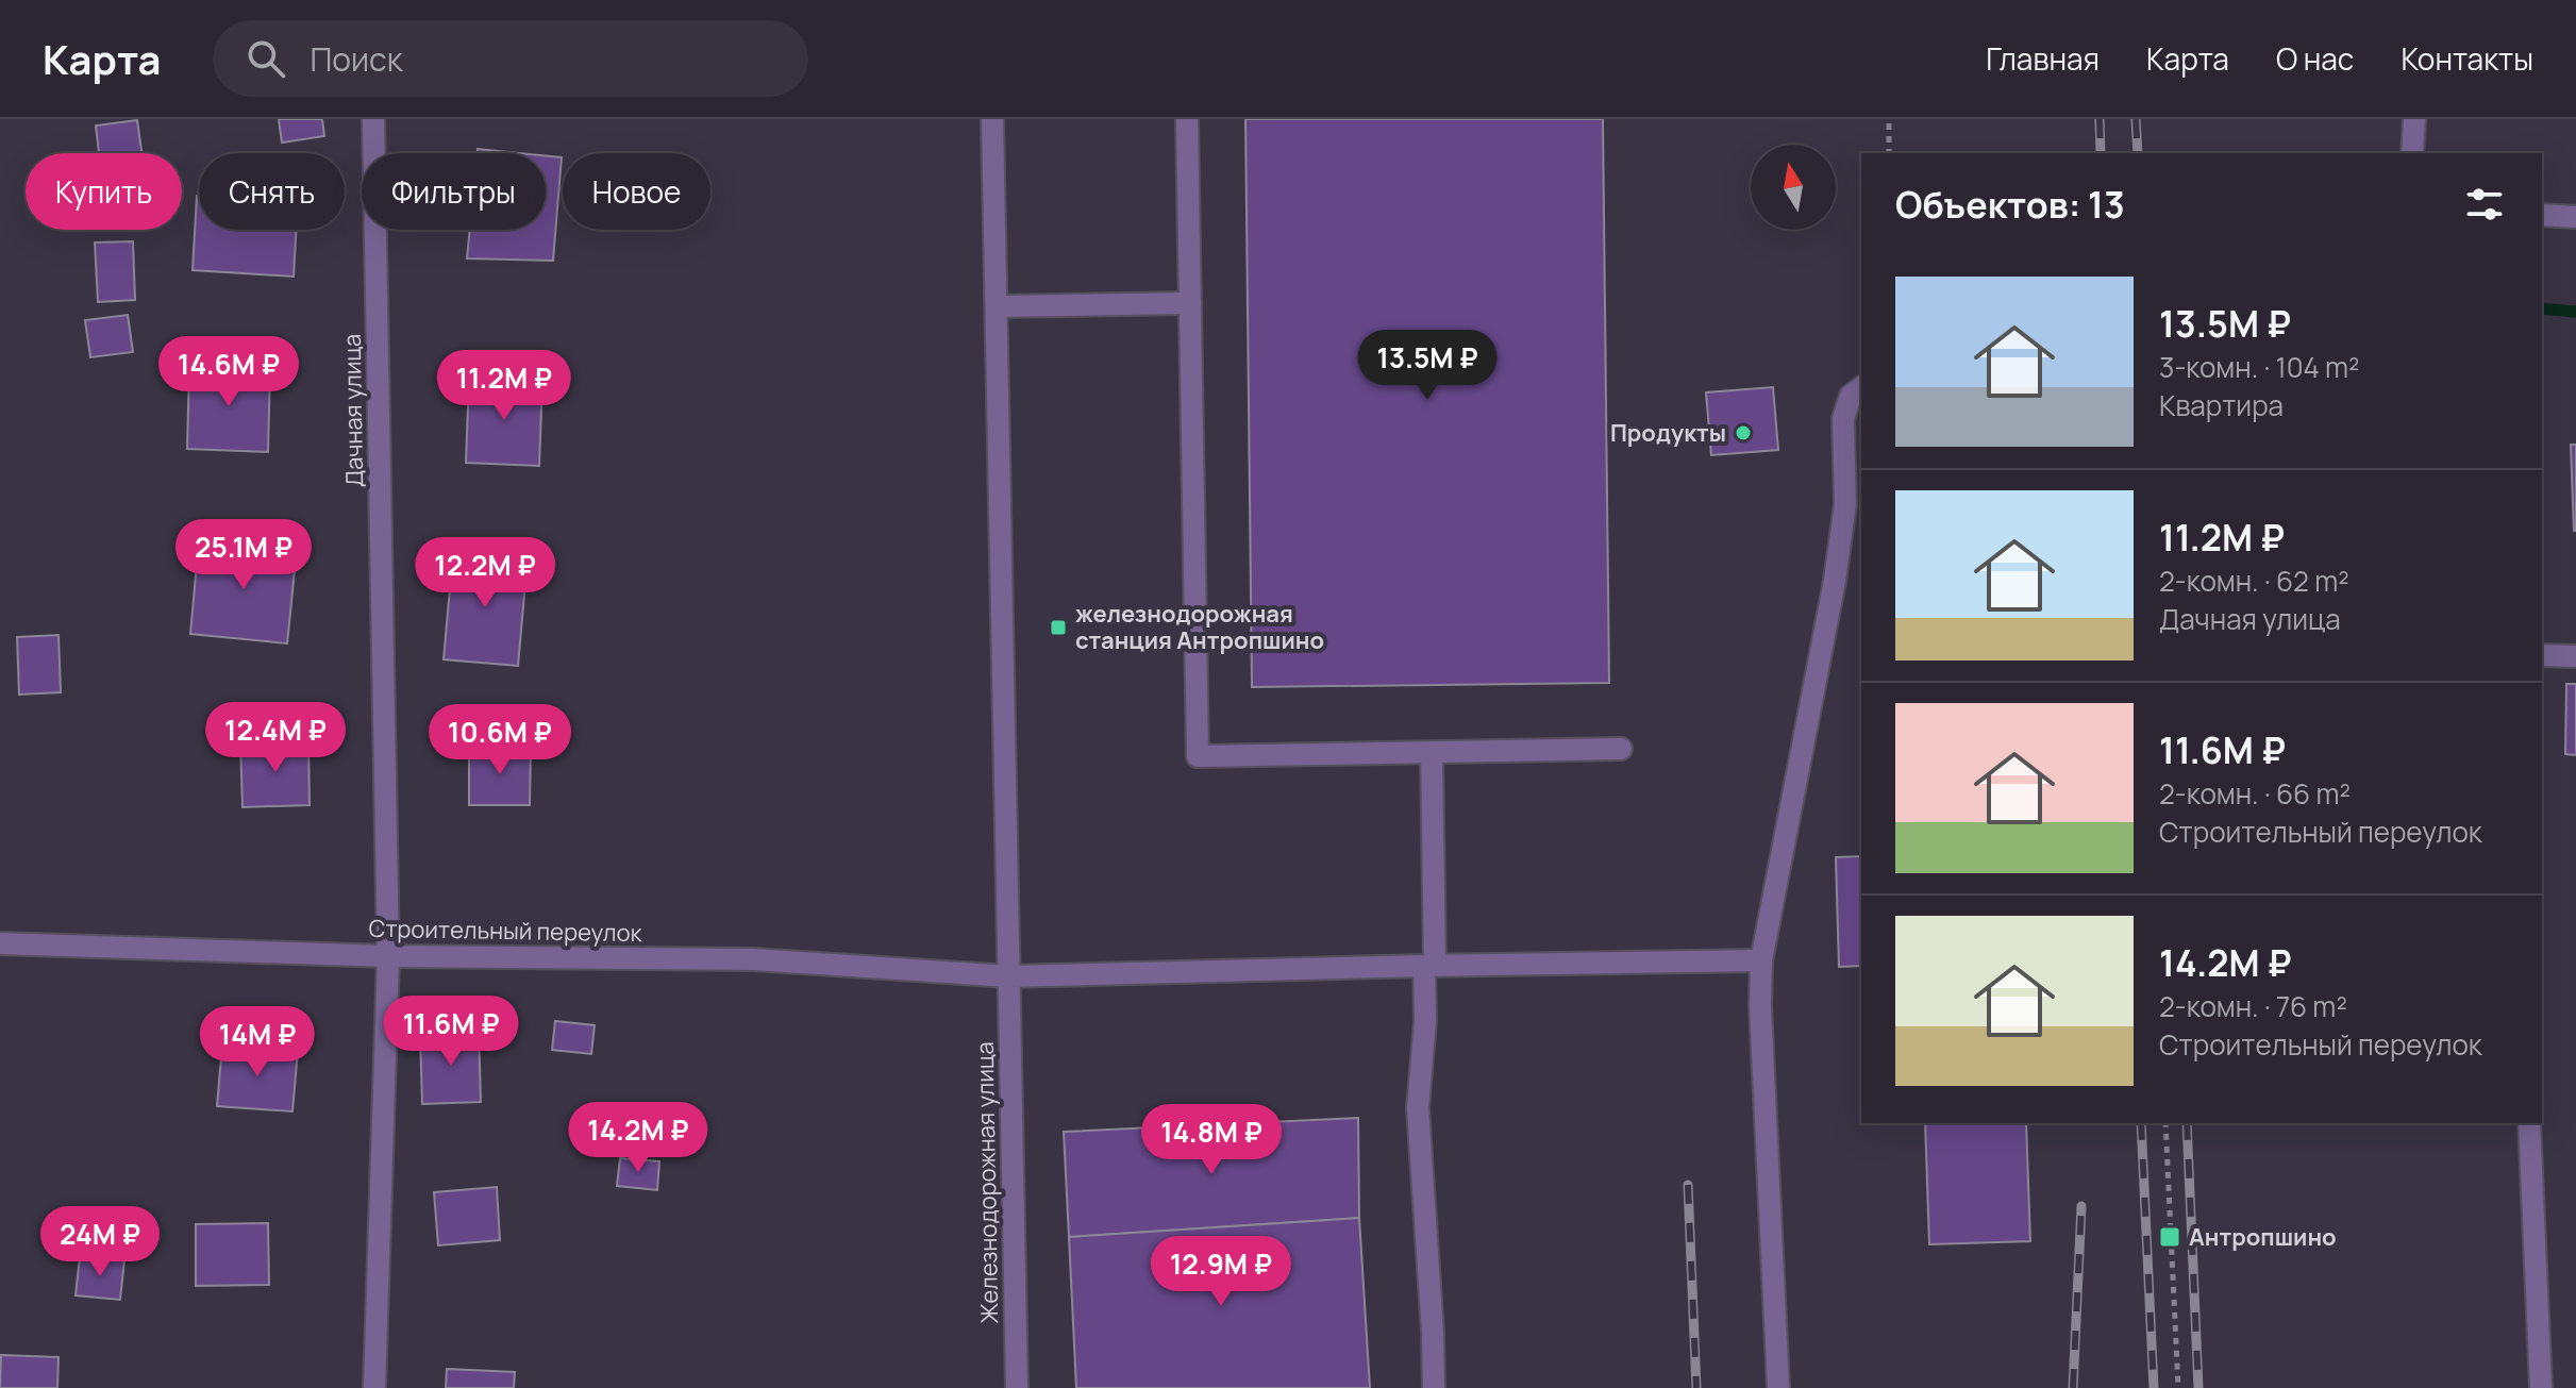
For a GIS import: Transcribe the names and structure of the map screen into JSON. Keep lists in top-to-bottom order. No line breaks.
{"streets":{"street":["Дачная улица","Строительный переулок","Железнодорожная улица"]},"crossings":[["Дачная улица","Строительный переулок"],["Строительный переулок","Железнодорожная улица"]],"places":{"other":["Продукты"],"transit":["железнодорожная станция Антропшино","Антропшино"]},"north":"top","page":{"header":"Карта","search":"Поиск","nav":["Главная","Карта","О нас","Контакты"],"chip":["Купить","Снять","Фильтры","Новое"],"heading":"Объектов: 13","list":[{"name":"13.5M ₽","note":"3-комн. · 104 m² · Квартира"},{"name":"11.2M ₽","note":"2-комн. · 62 m² · Дачная улица"},{"name":"11.6M ₽","note":"2-комн. · 66 m² · Строительный переулок"},{"name":"14.2M ₽","note":"2-комн. · 76 m² · Строительный переулок"}],"price":["13.5M ₽","14.6M ₽","11.2M ₽","25.1M ₽","12.2M ₽","12.4M ₽","10.6M ₽","11.6M ₽","14M ₽","14.2M ₽","14.8M ₽","24M ₽","12.9M ₽"]}}
